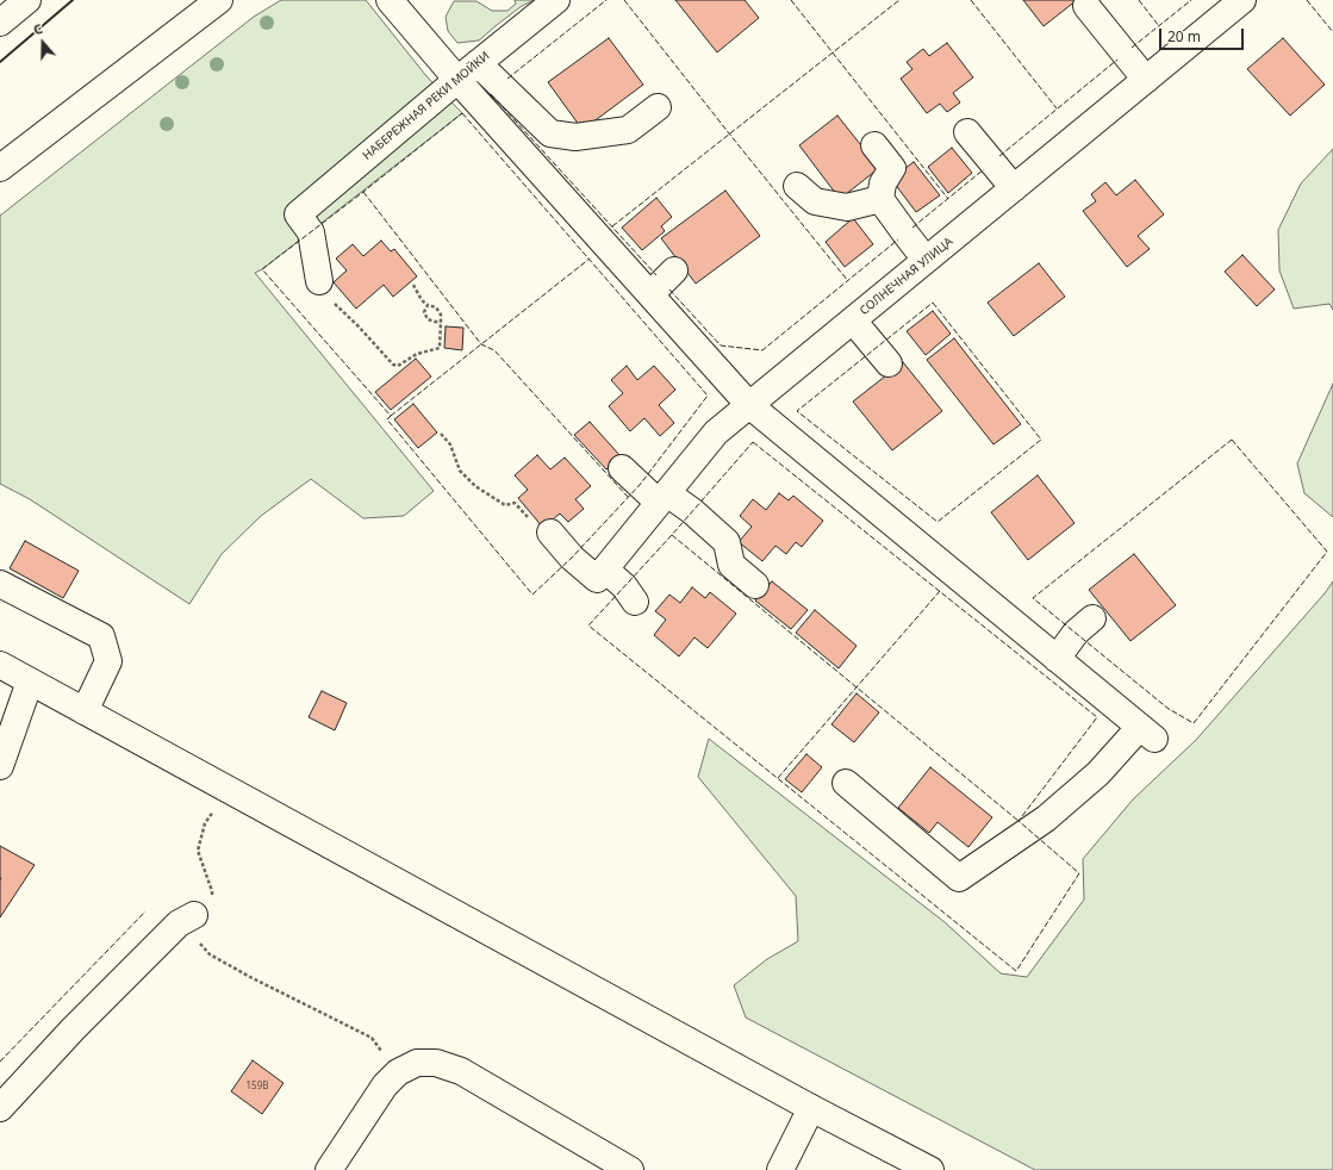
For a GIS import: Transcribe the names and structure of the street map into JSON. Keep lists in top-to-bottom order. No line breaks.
{"streets":{"street":["НАБЕРЕЖНАЯ РЕКИ МОЙКИ","СОЛНЕЧНАЯ УЛИЦА"]},"house_numbers":["159В"],"scale_bar":"20 m","north":"top"}
